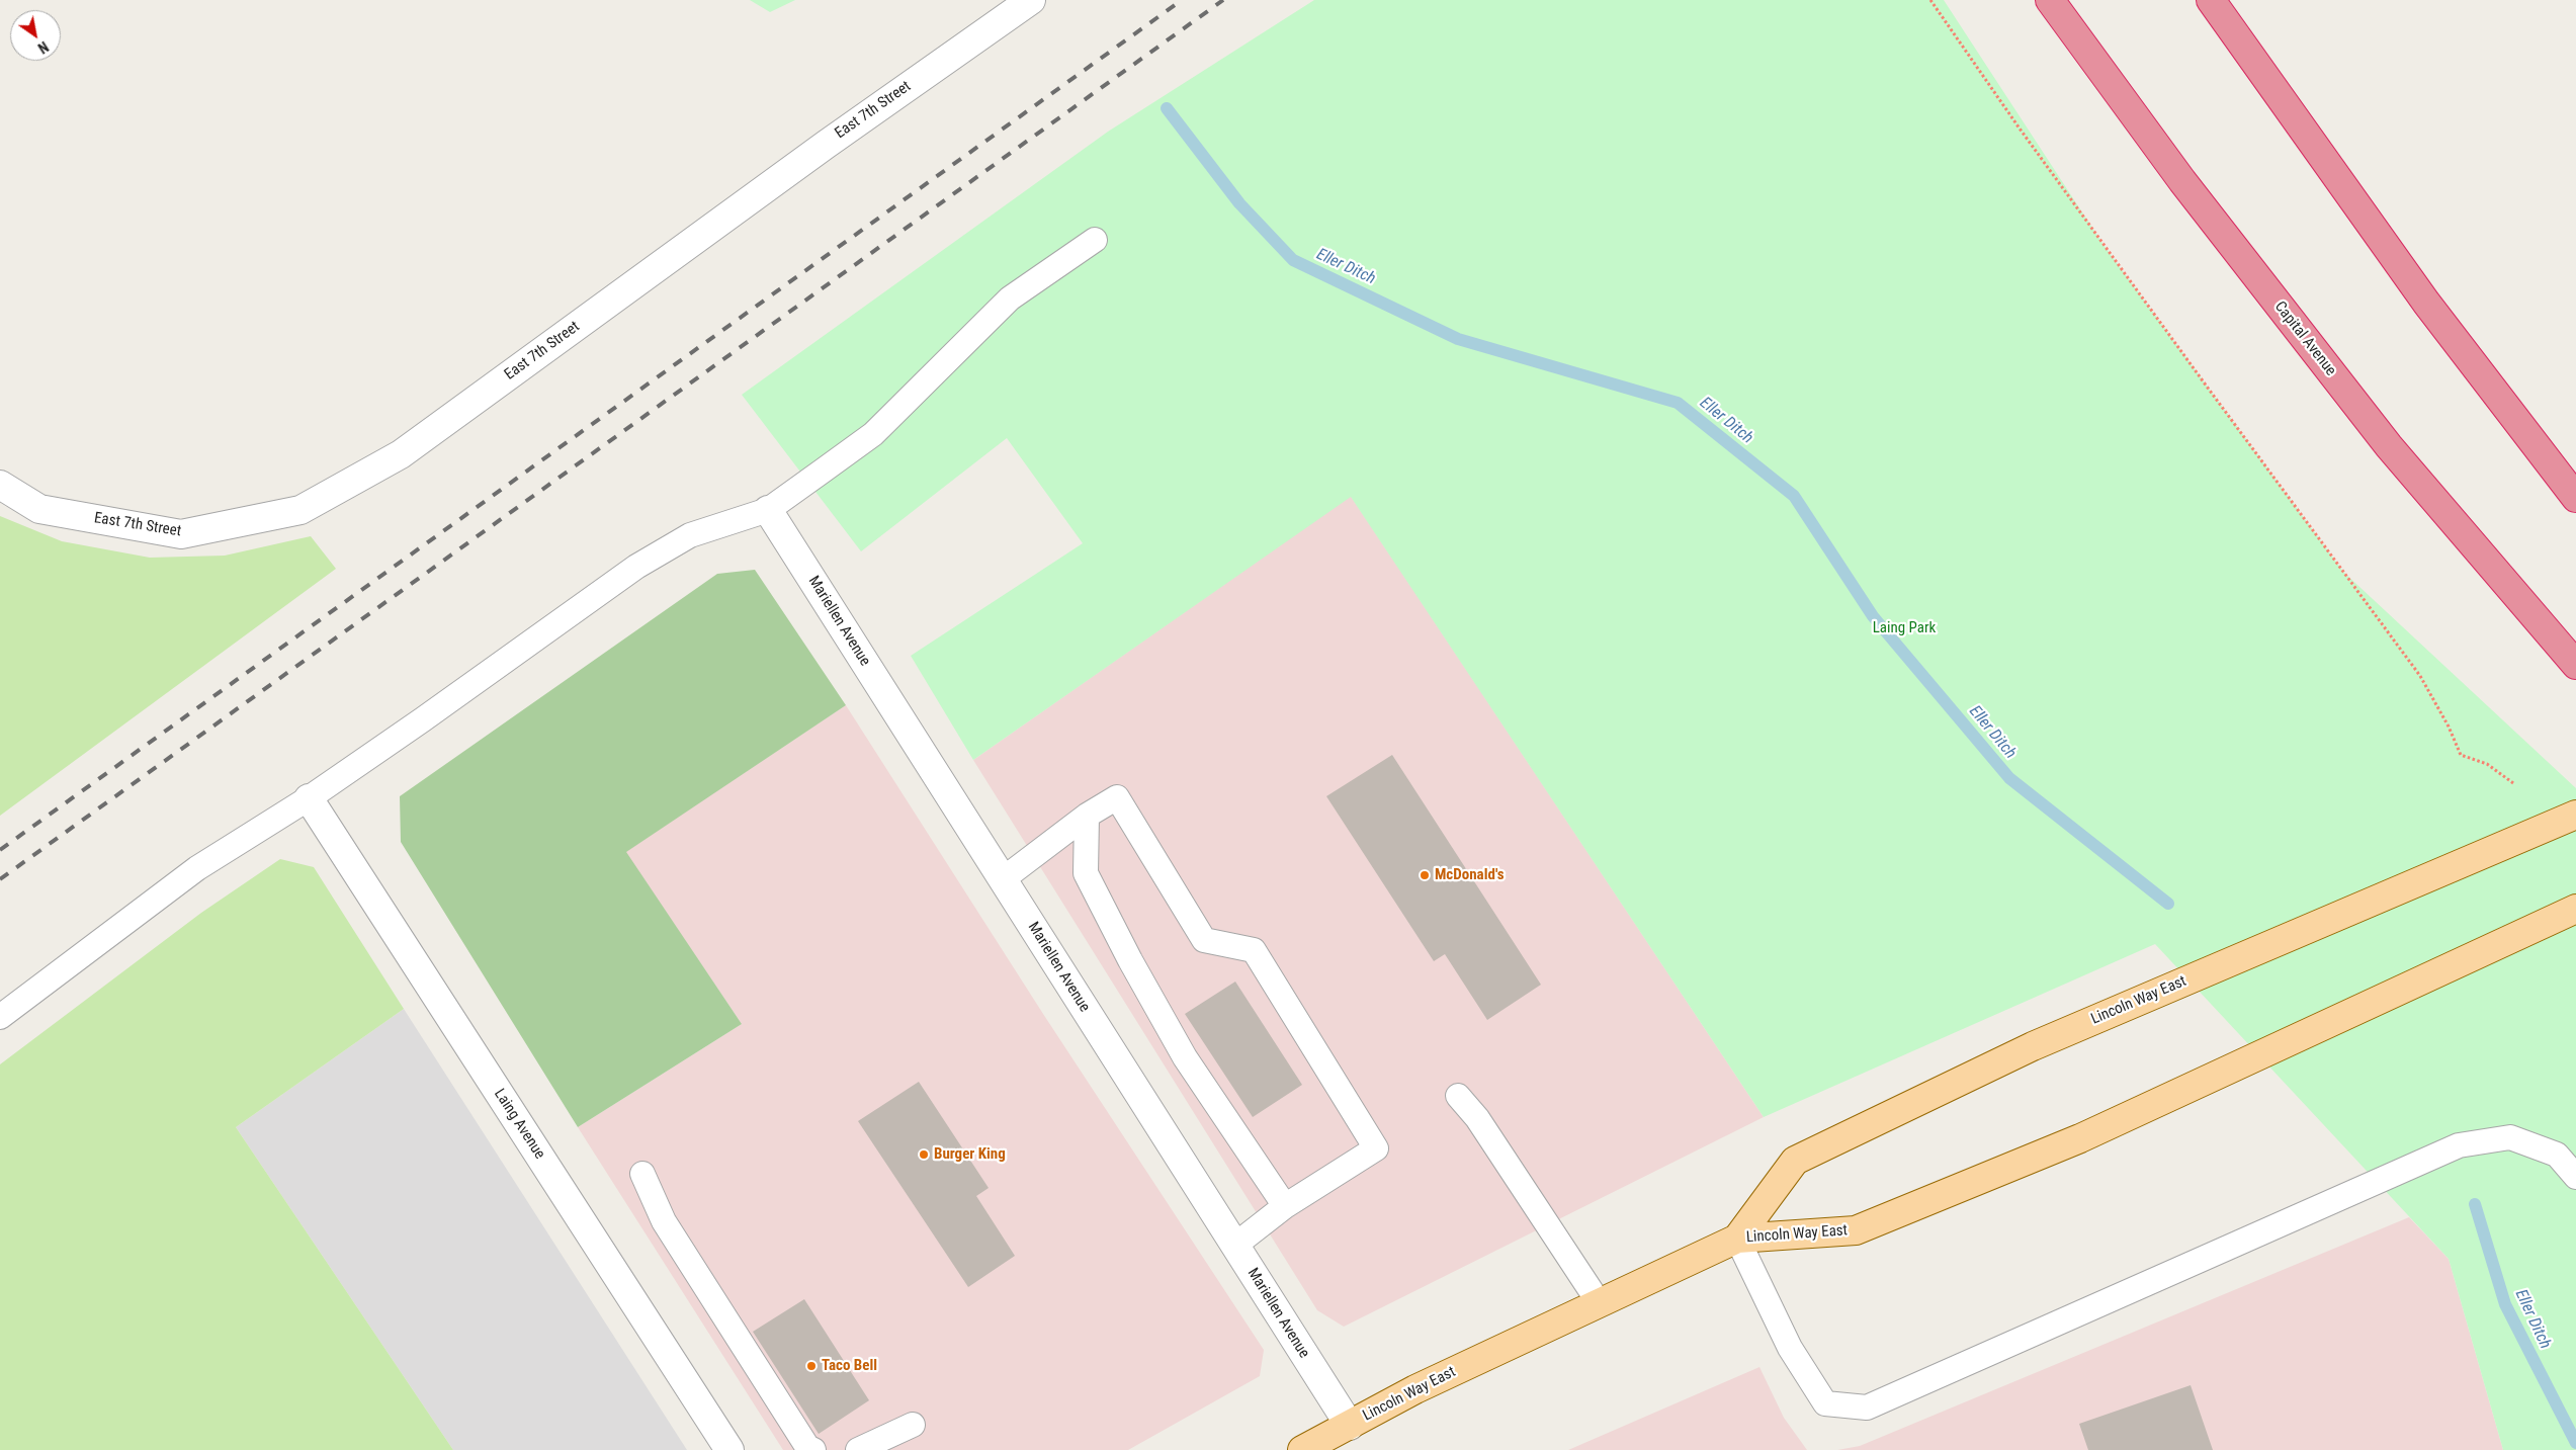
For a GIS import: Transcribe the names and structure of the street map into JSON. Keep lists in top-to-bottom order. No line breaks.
{"streets":{"highway":["Capital Avenue"],"main road":["Lincoln Way East"],"street":["East 7th Street","Mariellen Avenue","Laing Avenue"]},"crossings":[["Mariellen Avenue","Lincoln Way East"]],"water":["Eller Ditch"],"parks":["Laing Park"],"places":["McDonald's","Burger King","Taco Bell"],"north":"bottom right"}
